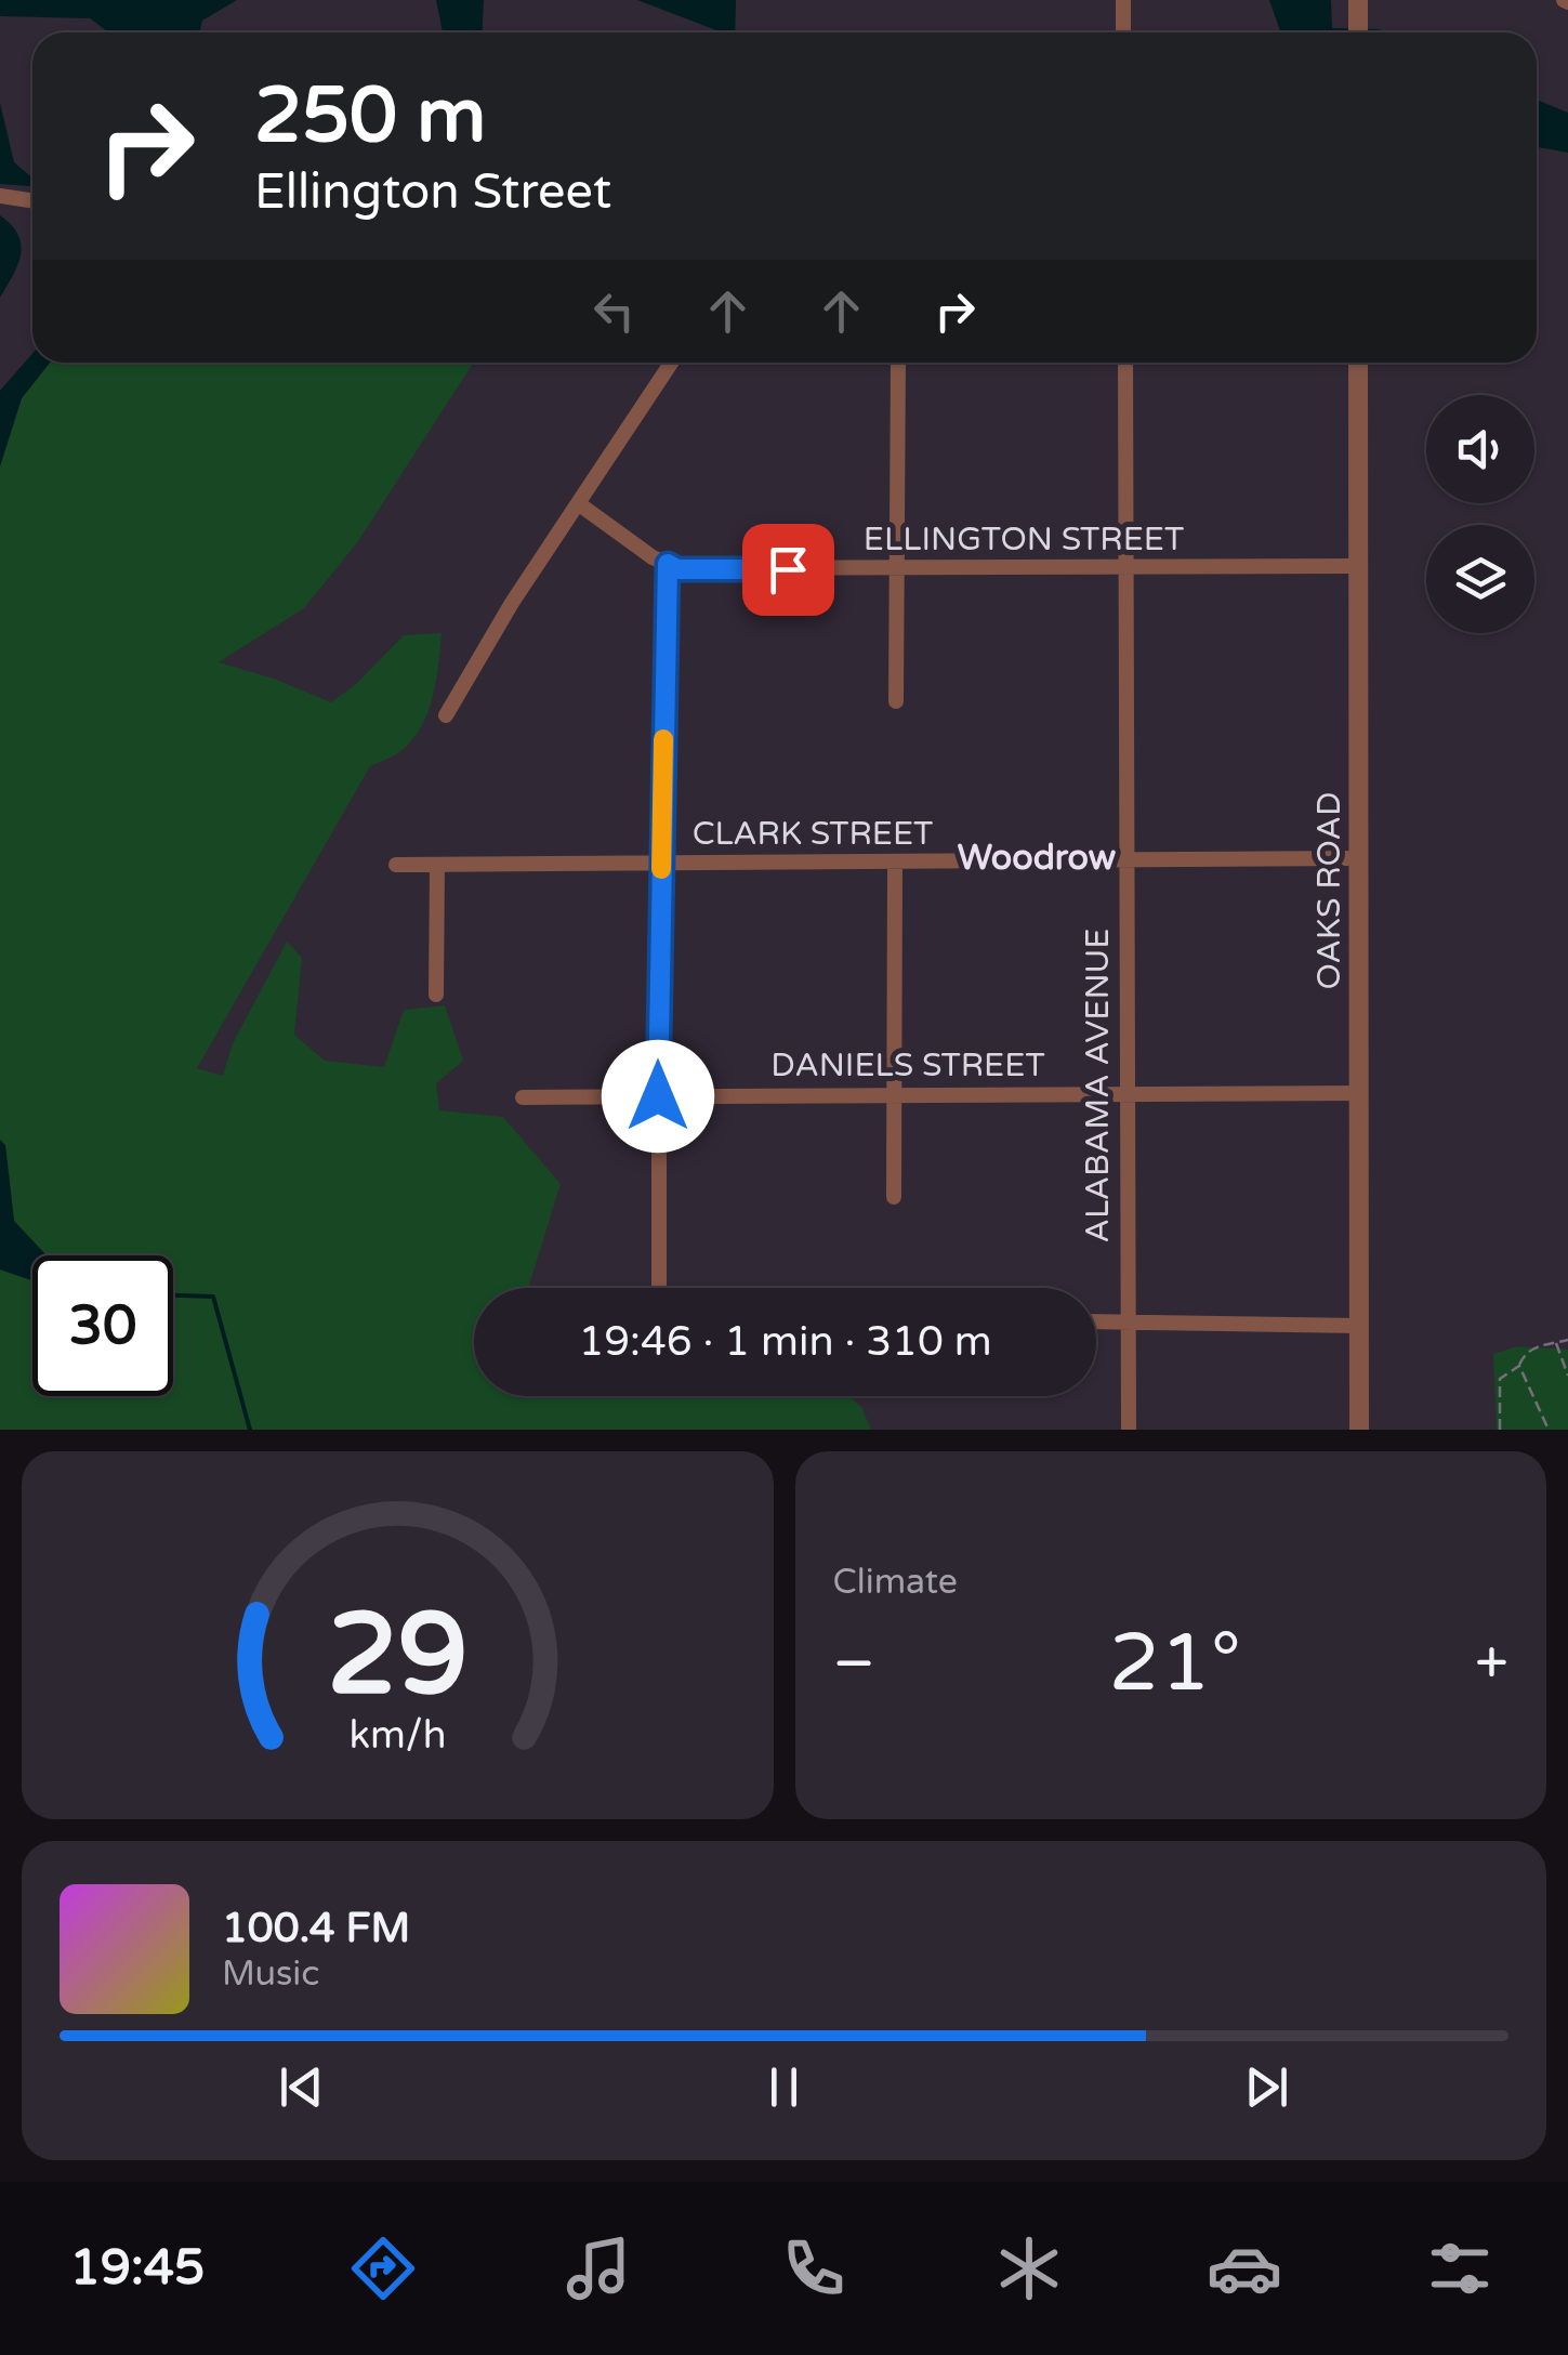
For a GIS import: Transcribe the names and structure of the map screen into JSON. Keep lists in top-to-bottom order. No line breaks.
{"streets":{"street":["ELLINGTON STREET","CLARK STREET","OAKS ROAD","DANIELS STREET","ALABAMA AVENUE"]},"crossings":[["ELLINGTON STREET","OAKS ROAD"],["ELLINGTON STREET","ALABAMA AVENUE"],["CLARK STREET","OAKS ROAD"],["CLARK STREET","ALABAMA AVENUE"],["OAKS ROAD","DANIELS STREET"],["DANIELS STREET","ALABAMA AVENUE"]],"districts":["Woodrow"],"page":{"turn":["250 m","Ellington Street"],"limit":"30","trip":"19:46 · 1 min · 310 m","tile":"Climate","heat":["−","21°","+"],"song":["100.4 FM","Music"],"tabs":"19:45","gauge":["29","km/h"]}}
